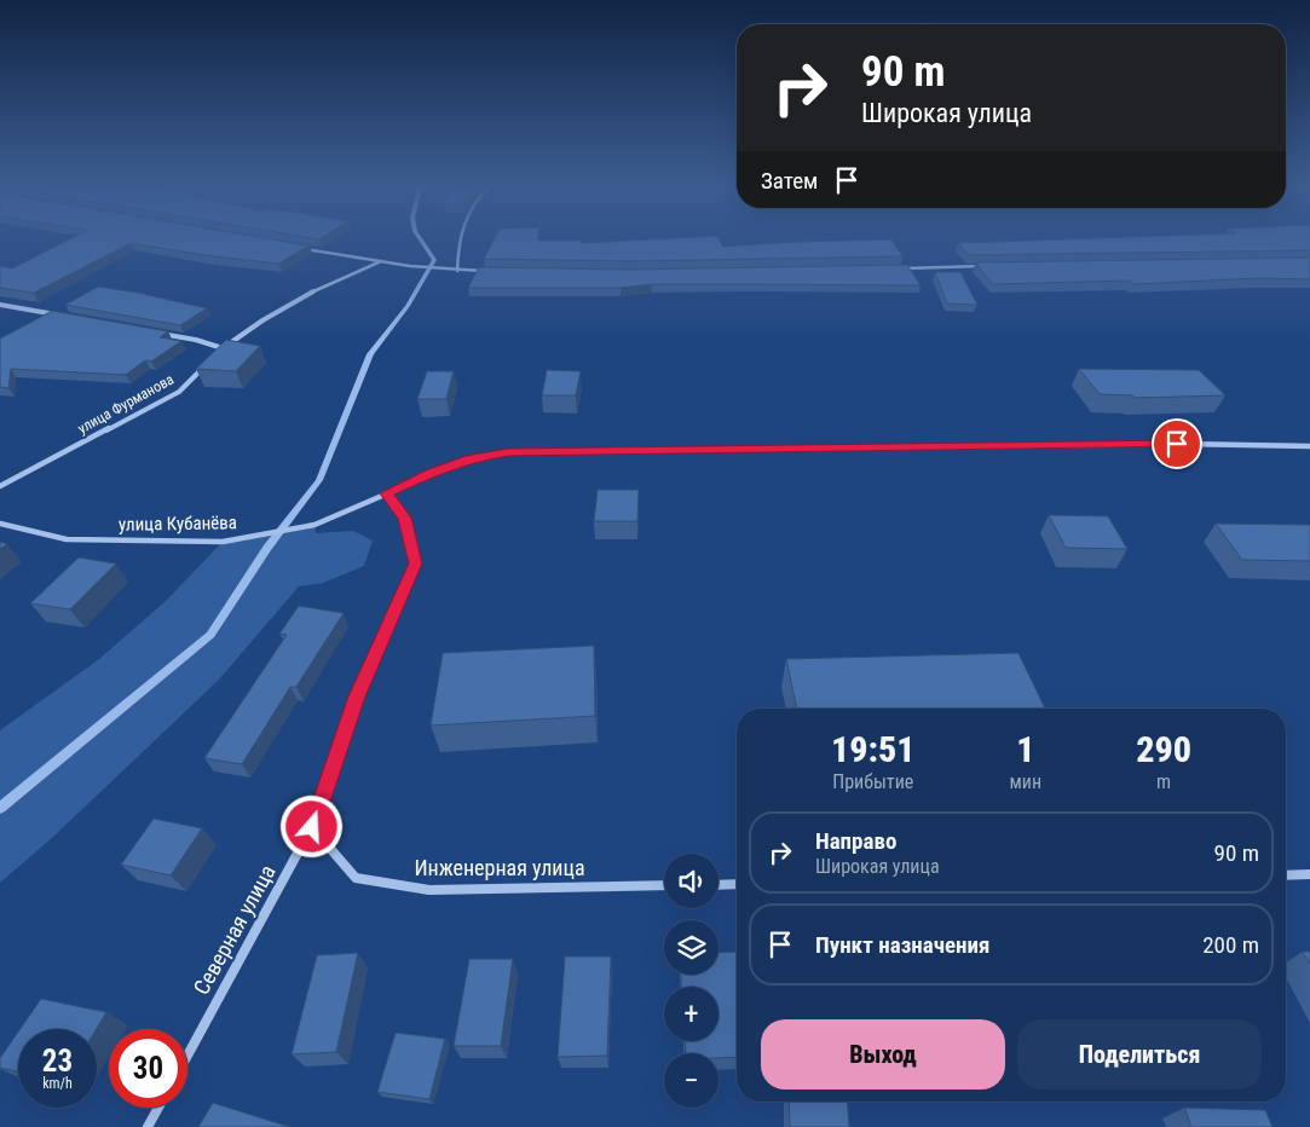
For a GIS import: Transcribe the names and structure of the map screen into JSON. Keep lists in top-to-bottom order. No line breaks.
{"streets":{"street":["улица Фурманова","улица Кубанёва","Инженерная улица","Северная улица"]},"crossings":[["улица Кубанёва","Северная улица"],["Инженерная улица","Северная улица"]],"page":{"turn":["90 m","Широкая улица"],"then":"Затем","eta":["19:51","Прибытие","1","мин","290","m"],"list":[{"name":"Направо","note":"Широкая улица","value":"90 m"},{"name":"Пункт назначения","value":"200 m"}],"map_buttons":["+","−"],"buttons":["Выход","Поделиться"],"speed":"23 km/h","limit":"30"}}
